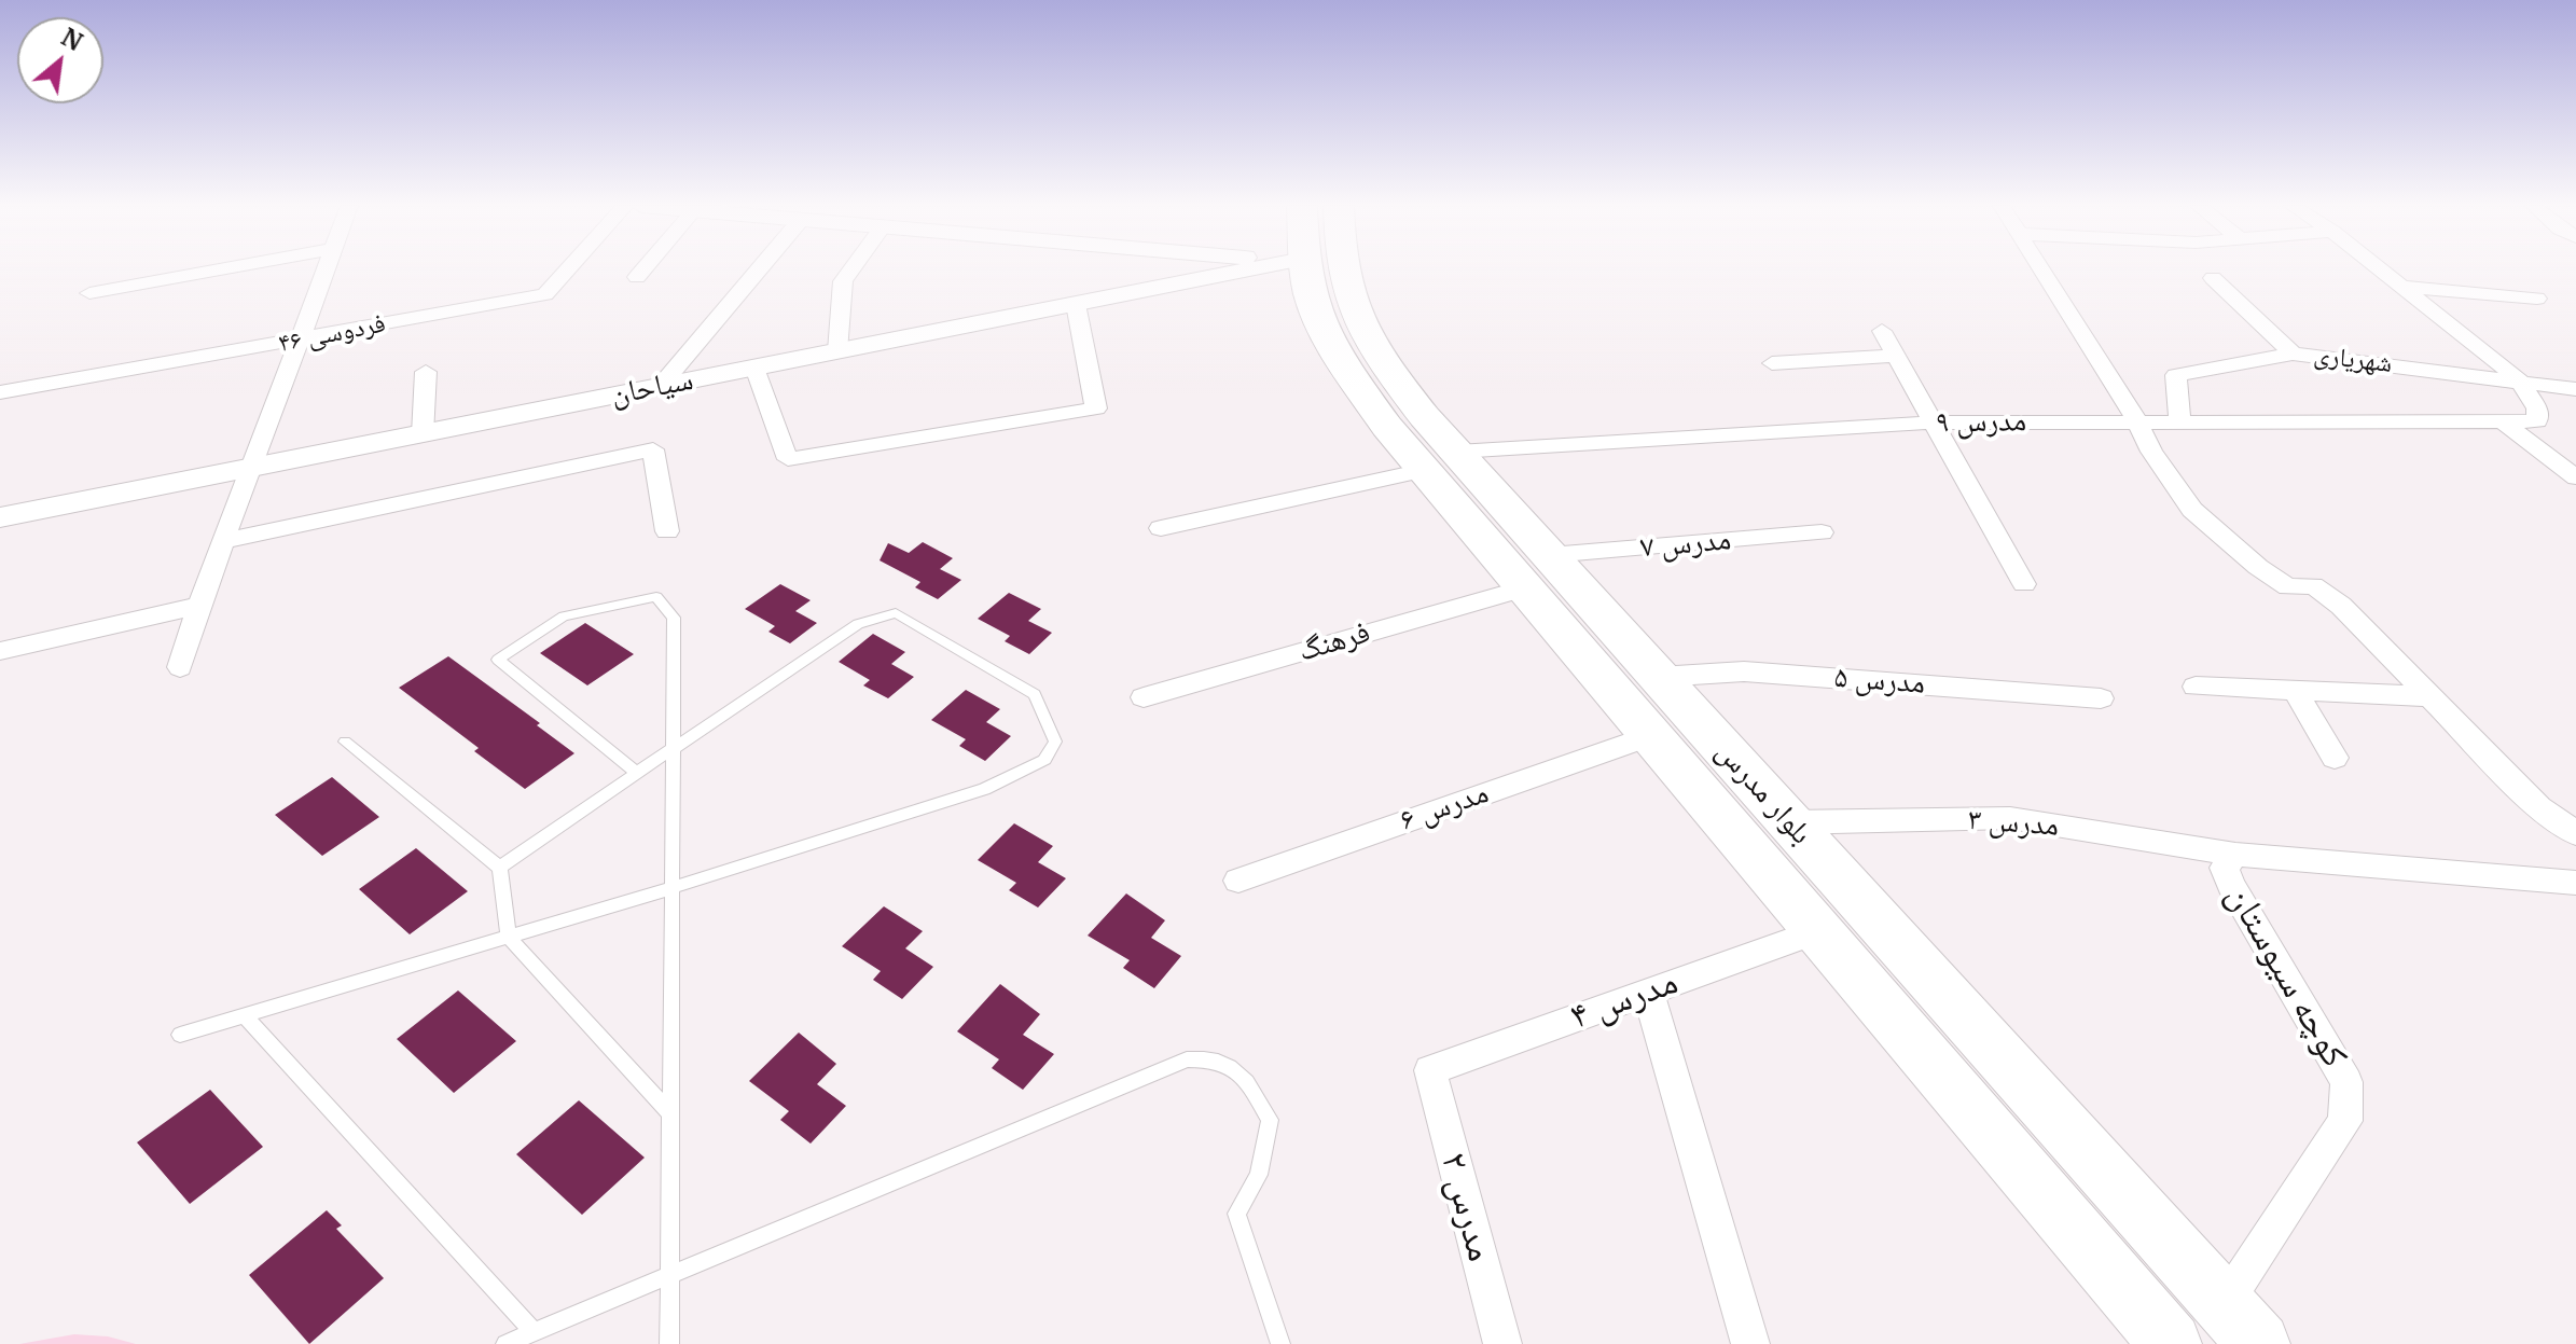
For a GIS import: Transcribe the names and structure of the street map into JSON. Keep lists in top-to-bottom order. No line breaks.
{"streets":{"main road":["بلوار مدرس"],"street":["فردوسی ۴۶","شهریاری","سیاحان","مدرس ۹","مدرس ۷","فرهنگ","مدرس ۵","مدرس ۶","مدرس ۳","کوچه سیوستان","مدرس ۴","مدرس ۲"]},"crossings":[["شهریاری","مدرس ۹"],["مدرس ۹","بلوار مدرس"],["مدرس ۷","فرهنگ"],["مدرس ۷","بلوار مدرس"],["فرهنگ","بلوار مدرس"],["مدرس ۵","بلوار مدرس"],["بلوار مدرس","مدرس ۶"],["بلوار مدرس","مدرس ۳"],["بلوار مدرس","کوچه سیوستان"],["بلوار مدرس","مدرس ۴"],["مدرس ۳","کوچه سیوستان"],["مدرس ۴","مدرس ۲"]],"north":"top right"}
